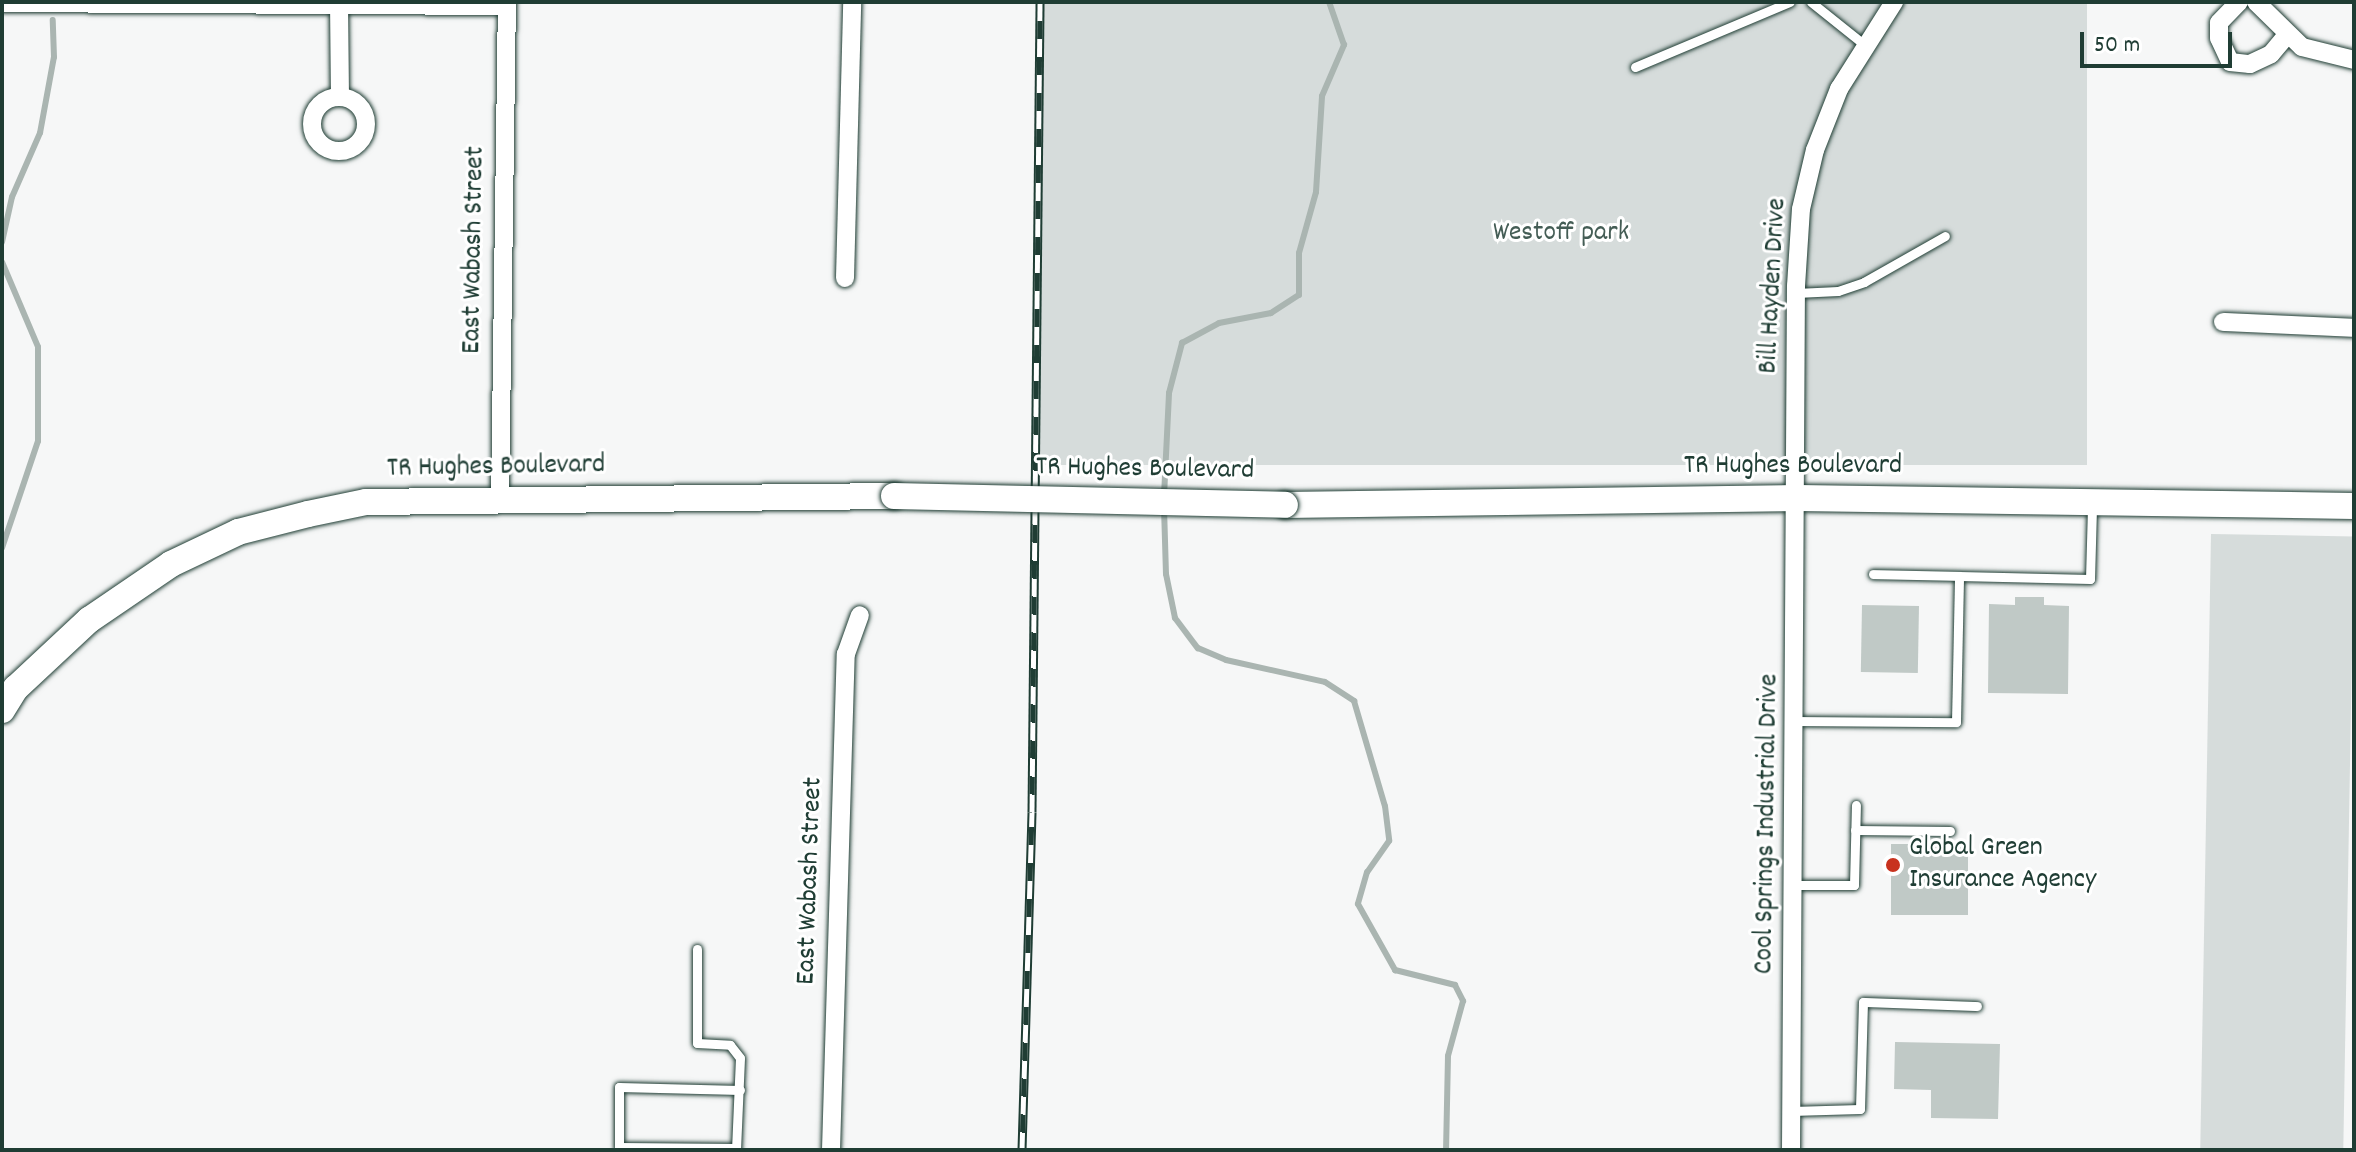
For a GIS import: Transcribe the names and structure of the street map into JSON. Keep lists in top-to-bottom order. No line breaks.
{"streets":{"main road":["TR Hughes Boulevard"],"street":["East Wabash Street","Bill Hayden Drive","Cool Springs Industrial Drive"]},"crossings":[["East Wabash Street","TR Hughes Boulevard"],["Bill Hayden Drive","TR Hughes Boulevard"],["Bill Hayden Drive","Cool Springs Industrial Drive"],["TR Hughes Boulevard","Cool Springs Industrial Drive"]],"parks":["Westoff park"],"places":["Global Green Insurance Agency"],"scale_bar":"50 m"}
